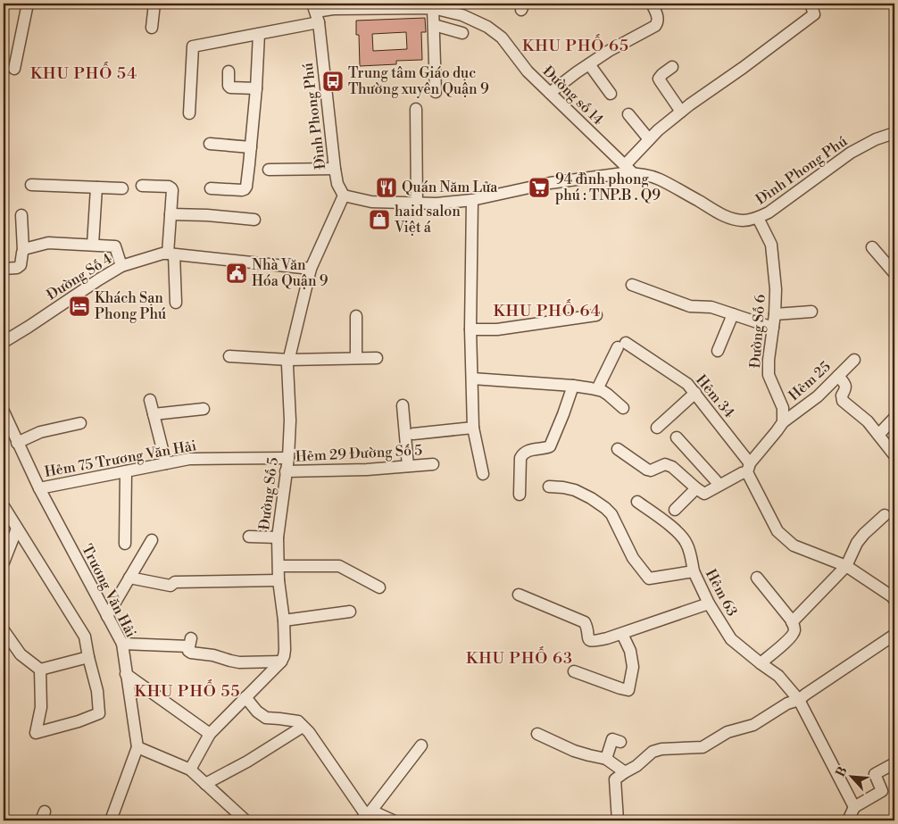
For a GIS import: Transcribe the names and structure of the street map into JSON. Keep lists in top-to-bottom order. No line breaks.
{"streets":{"street":["Đường số 14","Đình Phong Phú","Đường Số 4","Đường Số 6","Hẻm 25","Hẻm 34","Hẻm 29 Đường Số 5","Hẻm 75 Trương Văn Hải","Đường Số 5","Trương Văn Hải","Hẻm 63"]},"crossings":[["Đường số 14","Đình Phong Phú"],["Đình Phong Phú","Đường Số 6"],["Đình Phong Phú","Đường Số 5"],["Đường Số 4","Đường Số 5"],["Đường Số 6","Hẻm 25"],["Hẻm 29 Đường Số 5","Đường Số 5"],["Hẻm 75 Trương Văn Hải","Đường Số 5"],["Hẻm 75 Trương Văn Hải","Trương Văn Hải"]],"districts":["KHU PHỐ 65","KHU PHỐ 54","KHU PHỐ 64","KHU PHỐ 63","KHU PHỐ 55"],"places":{"bus stop":["Trung tâm Giáo dục Thường xuyên Quận 9"],"restaurant":["Quán Năm Lửa"],"supermarket":["94 đình phong phú : TNP.B . Q9"],"shop":["haid salon Việt á"],"public building":["Nhà Văn Hóa Quận 9"],"hotel":["Khách Sạn Phong Phú"]},"north":"top left"}
